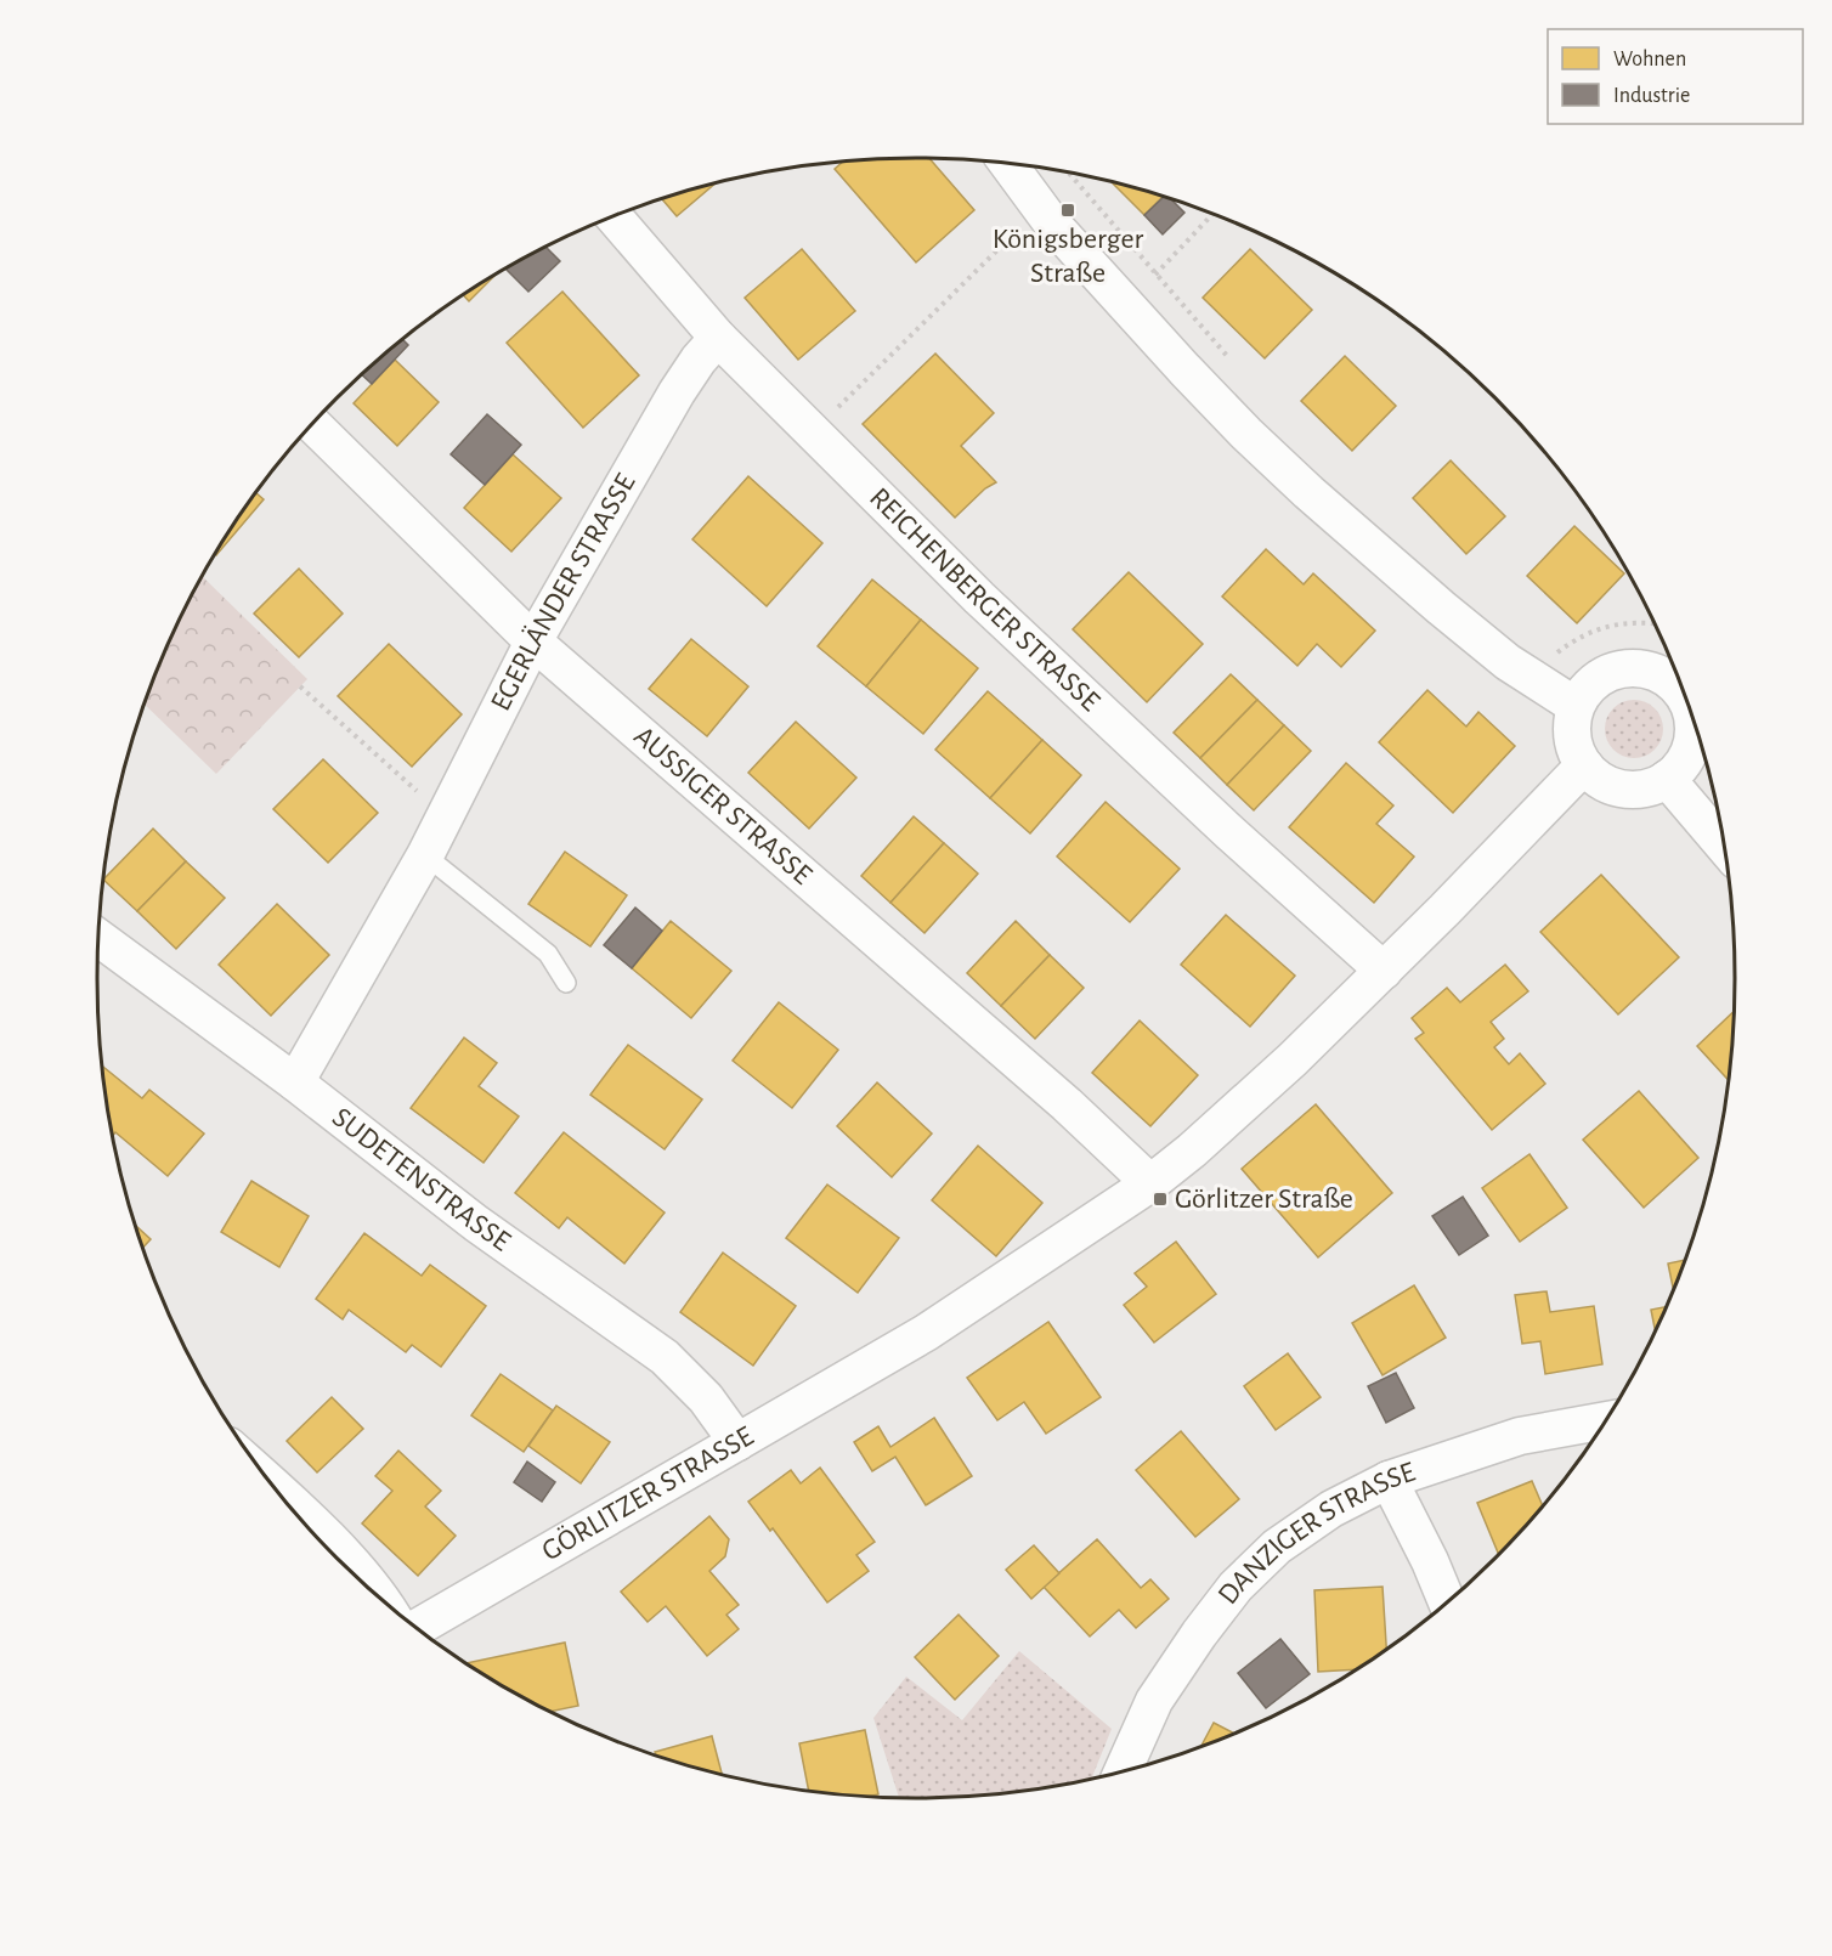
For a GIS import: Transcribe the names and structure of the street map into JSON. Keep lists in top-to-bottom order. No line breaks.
{"streets":{"street":["EGERLÄNDER STRASSE","REICHENBERGER STRASSE","AUSSIGER STRASSE","SUDETENSTRASSE","GÖRLITZER STRASSE","DANZIGER STRASSE"]},"crossings":[["EGERLÄNDER STRASSE","REICHENBERGER STRASSE"],["EGERLÄNDER STRASSE","AUSSIGER STRASSE"],["EGERLÄNDER STRASSE","SUDETENSTRASSE"],["REICHENBERGER STRASSE","GÖRLITZER STRASSE"],["AUSSIGER STRASSE","GÖRLITZER STRASSE"],["SUDETENSTRASSE","GÖRLITZER STRASSE"]],"places":{"transit":["Königsberger Straße","Görlitzer Straße"]},"legend":["Wohnen","Industrie"]}
